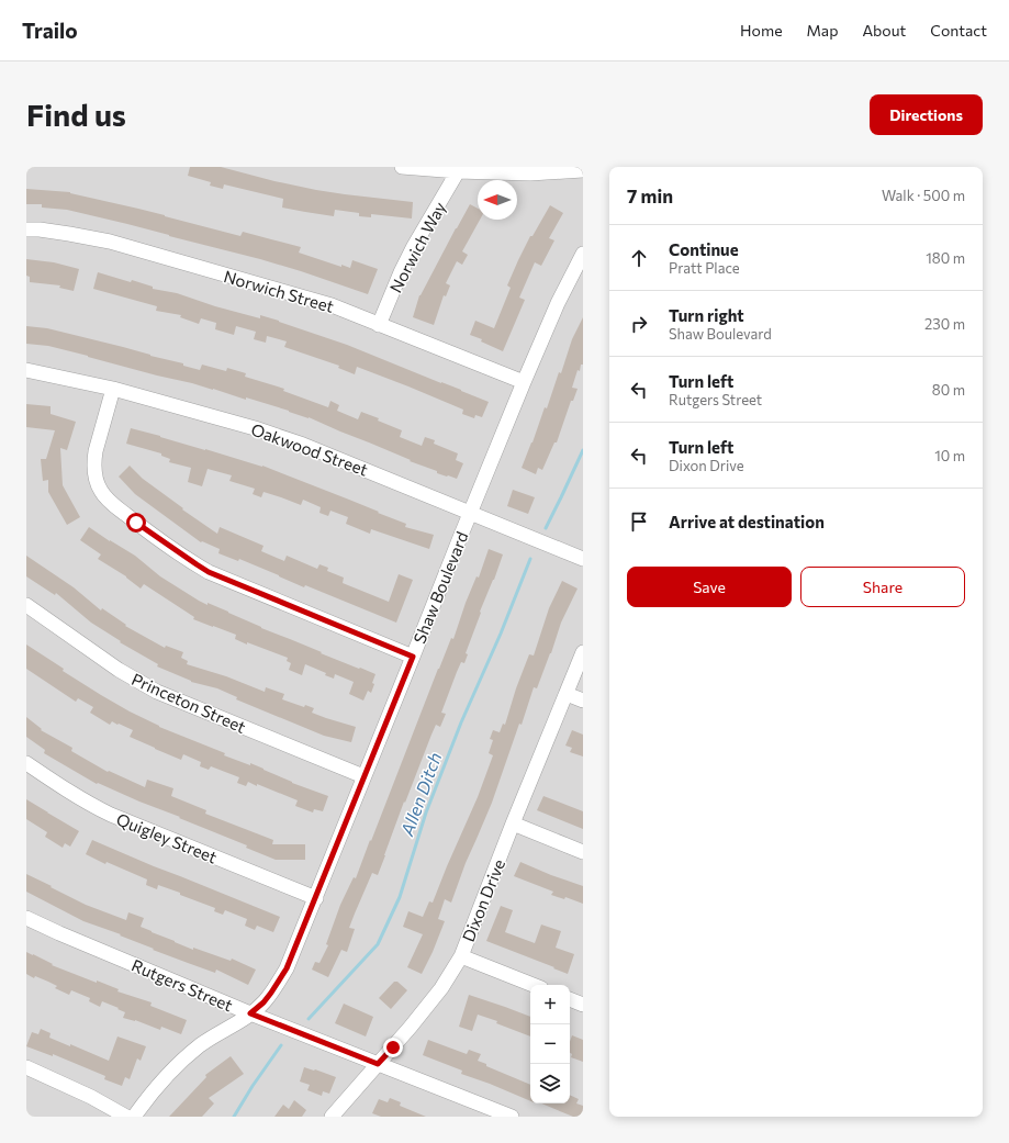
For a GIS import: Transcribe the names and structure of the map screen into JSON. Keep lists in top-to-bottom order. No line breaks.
{"streets":{"street":["Norwich Way","Norwich Street","Oakwood Street","Shaw Boulevard","Princeton Street","Quigley Street","Dixon Drive","Rutgers Street"]},"crossings":[["Norwich Way","Norwich Street"],["Norwich Street","Shaw Boulevard"],["Oakwood Street","Shaw Boulevard"],["Shaw Boulevard","Princeton Street"],["Shaw Boulevard","Quigley Street"],["Shaw Boulevard","Rutgers Street"],["Dixon Drive","Rutgers Street"]],"water":["Allen Ditch"],"north":"left","page":{"header":"Trailo","nav":["Home","Map","About","Contact"],"buttons":["Directions",["Save","Share"]],"title":"Find us","heading":["7 min","Walk · 500 m"],"list":[["Continue","Pratt Place","180 m"],["Turn right","Shaw Boulevard","230 m"],["Turn left","Rutgers Street","80 m"],["Turn left","Dixon Drive","10 m"],"Arrive at destination"],"map_buttons":["+","−"]}}
